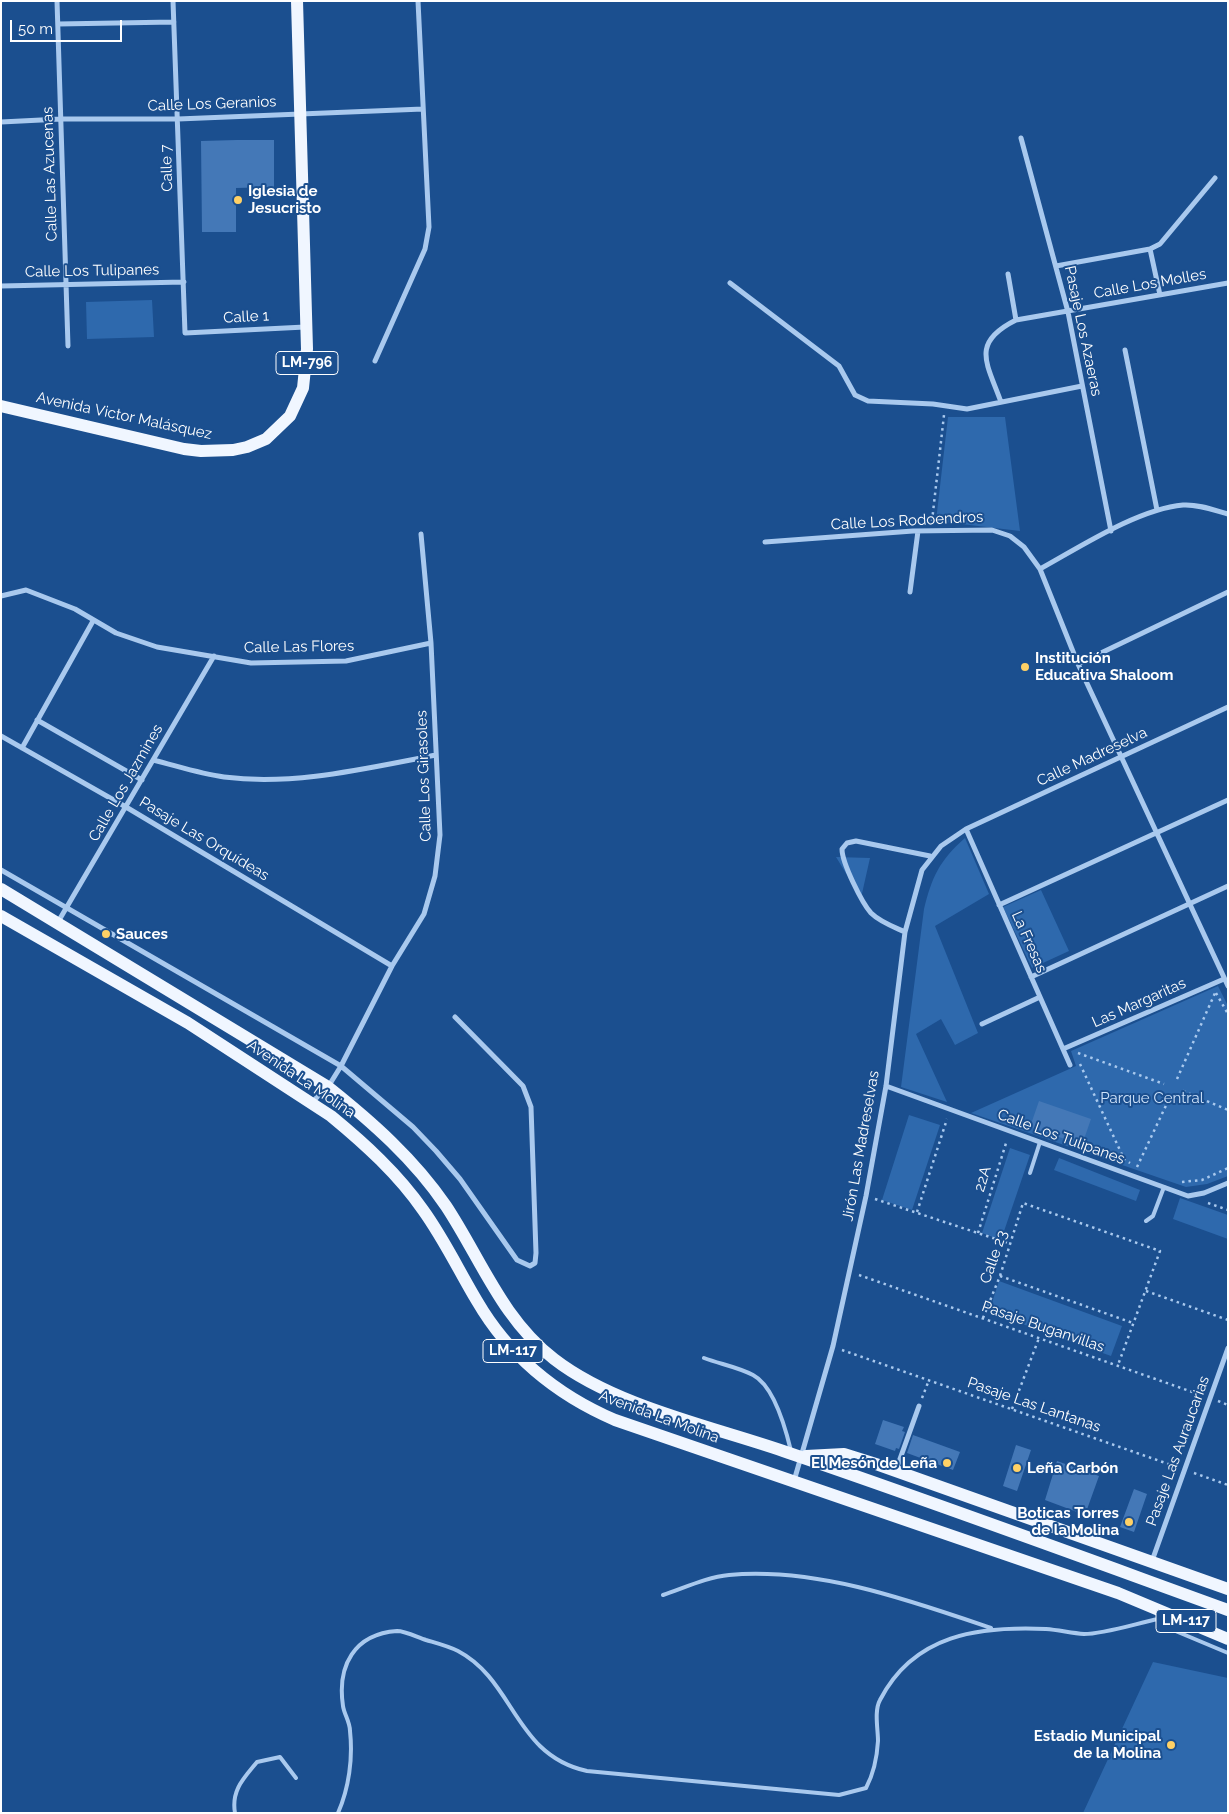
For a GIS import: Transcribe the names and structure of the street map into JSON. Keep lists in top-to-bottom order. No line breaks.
{"streets":{"main road":["LM-796","Avenida Victor Malásquez","Avenida La Molina","LM-117"],"street":["Calle Los Geranios","Calle 7","Calle Las Azucenas","Calle Los Tulipanes","Calle Los Molles","Calle 1","Pasaje Los Azaeras","Calle Los Rodoendros","Calle Las Flores","Calle Madreselva","Calle Los Girasoles","Calle Los Jazmines","Pasaje Las Orquídeas","La Fresas","Las Margaritas","Jirón Las Madreselvas","Pasaje Las Auraucarias"],"path":["22A","Calle 23","Pasaje Buganvillas","Pasaje Las Lantanas"]},"crossings":[["Calle Los Geranios","Calle 7"],["Calle Los Geranios","Calle Las Azucenas"],["Calle Los Geranios","Avenida Victor Malásquez"],["Calle 7","Calle Los Tulipanes"],["Calle 7","Calle 1"],["Calle Las Azucenas","Calle Los Tulipanes"],["Calle Los Tulipanes","Jirón Las Madreselvas"],["Calle Los Tulipanes","22A"],["Calle Los Molles","Pasaje Los Azaeras"],["Calle 1","Avenida Victor Malásquez"],["Calle Los Rodoendros","Calle Madreselva"],["Calle Los Rodoendros","Las Margaritas"],["Calle Las Flores","Calle Los Girasoles"],["Calle Las Flores","Calle Los Jazmines"],["Calle Madreselva","La Fresas"],["Calle Madreselva","Jirón Las Madreselvas"],["Calle Los Girasoles","Pasaje Las Orquídeas"],["Calle Los Girasoles","Avenida La Molina"],["Calle Los Jazmines","Pasaje Las Orquídeas"],["Calle Los Jazmines","Avenida La Molina"],["La Fresas","Las Margaritas"],["La Fresas","Jirón Las Madreselvas"],["Avenida La Molina","Jirón Las Madreselvas"],["Avenida La Molina","Pasaje Las Auraucarias"],["Jirón Las Madreselvas","Pasaje Buganvillas"],["Jirón Las Madreselvas","Pasaje Las Lantanas"],["Calle 23","Pasaje Buganvillas"],["Pasaje Buganvillas","Pasaje Las Auraucarias"],["Pasaje Las Lantanas","Pasaje Las Auraucarias"]],"parks":["Parque Central"],"places":["Iglesia de Jesucristo","Institución Educativa Shaloom","Sauces","El Mesón de Leña","Leña Carbón","Boticas Torres de la Molina","Estadio Municipal de la Molina"],"scale_bar":"50 m"}
